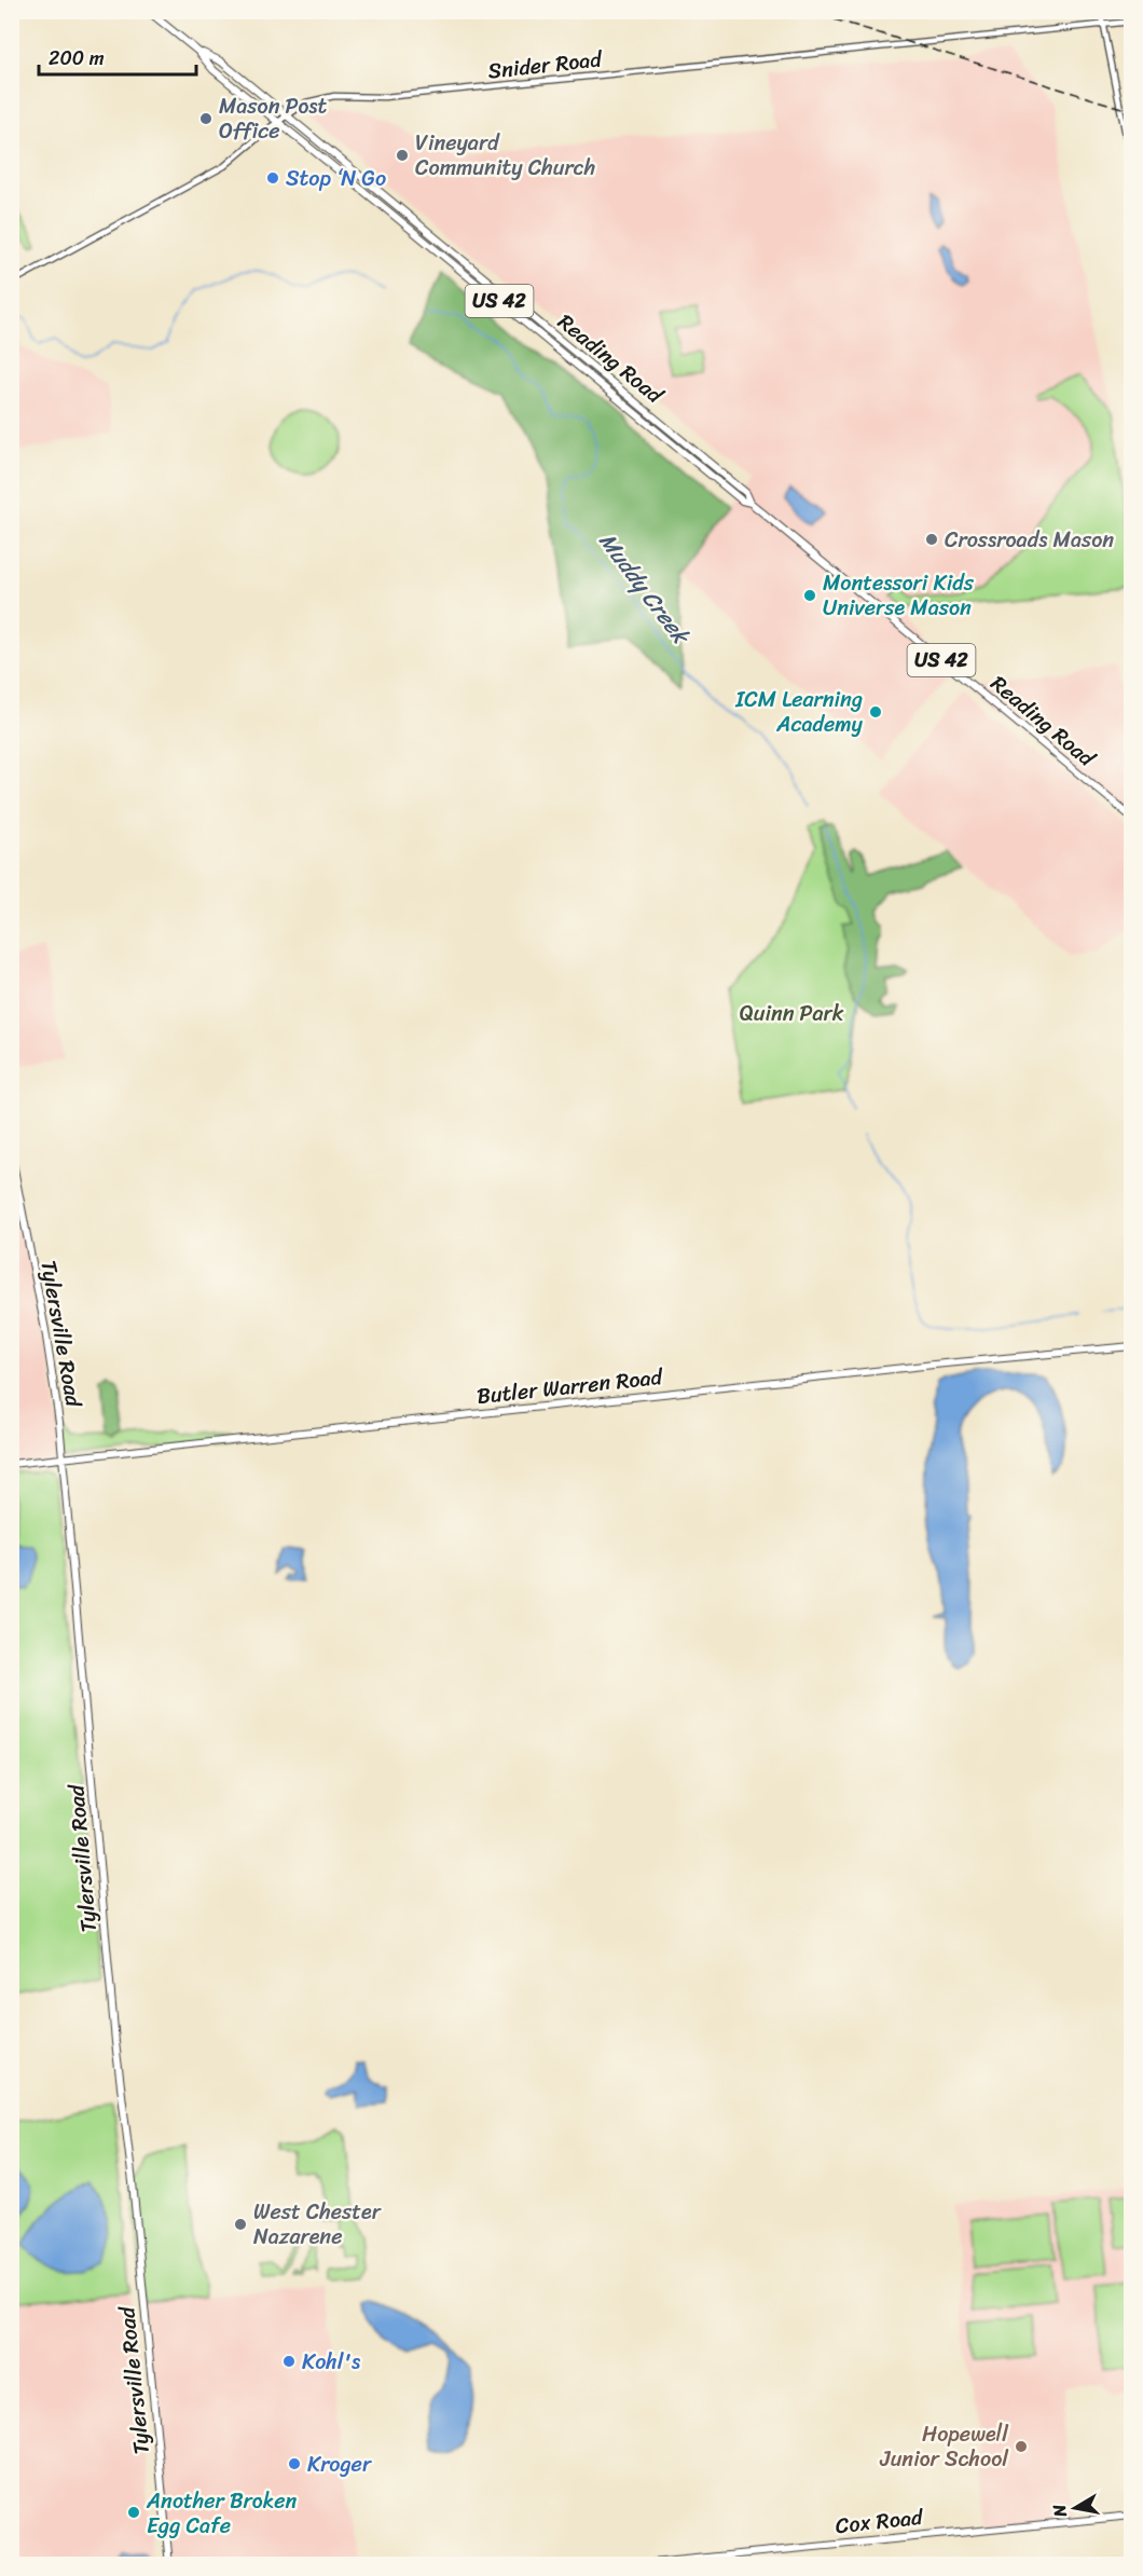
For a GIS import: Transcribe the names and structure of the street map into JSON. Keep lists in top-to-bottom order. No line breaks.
{"streets":{"main road":["US 42","Reading Road","Tylersville Road","Butler Warren Road","Cox Road"],"street":["Snider Road"]},"crossings":[["Snider Road","Reading Road"],["Tylersville Road","Butler Warren Road"]],"water":["Muddy Creek"],"parks":["Quinn Park"],"places":["Mason Post Office","Vineyard Community Church","Stop ‘N Go","Crossroads Mason","Montessori Kids Universe Mason","ICM Learning Academy","West Chester Nazarene","Kohl's","Hopewell Junior School","Kroger","Another Broken Egg Cafe"],"scale_bar":"200 m","north":"left"}
